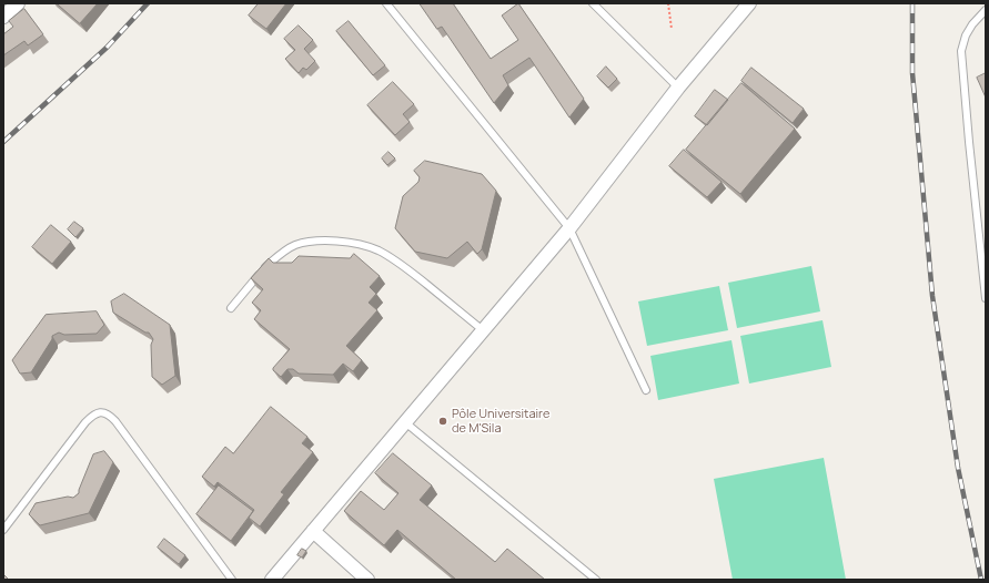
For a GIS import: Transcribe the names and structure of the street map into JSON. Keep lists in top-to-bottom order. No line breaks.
{"places":["Pôle Universitaire de M'Sila"]}
